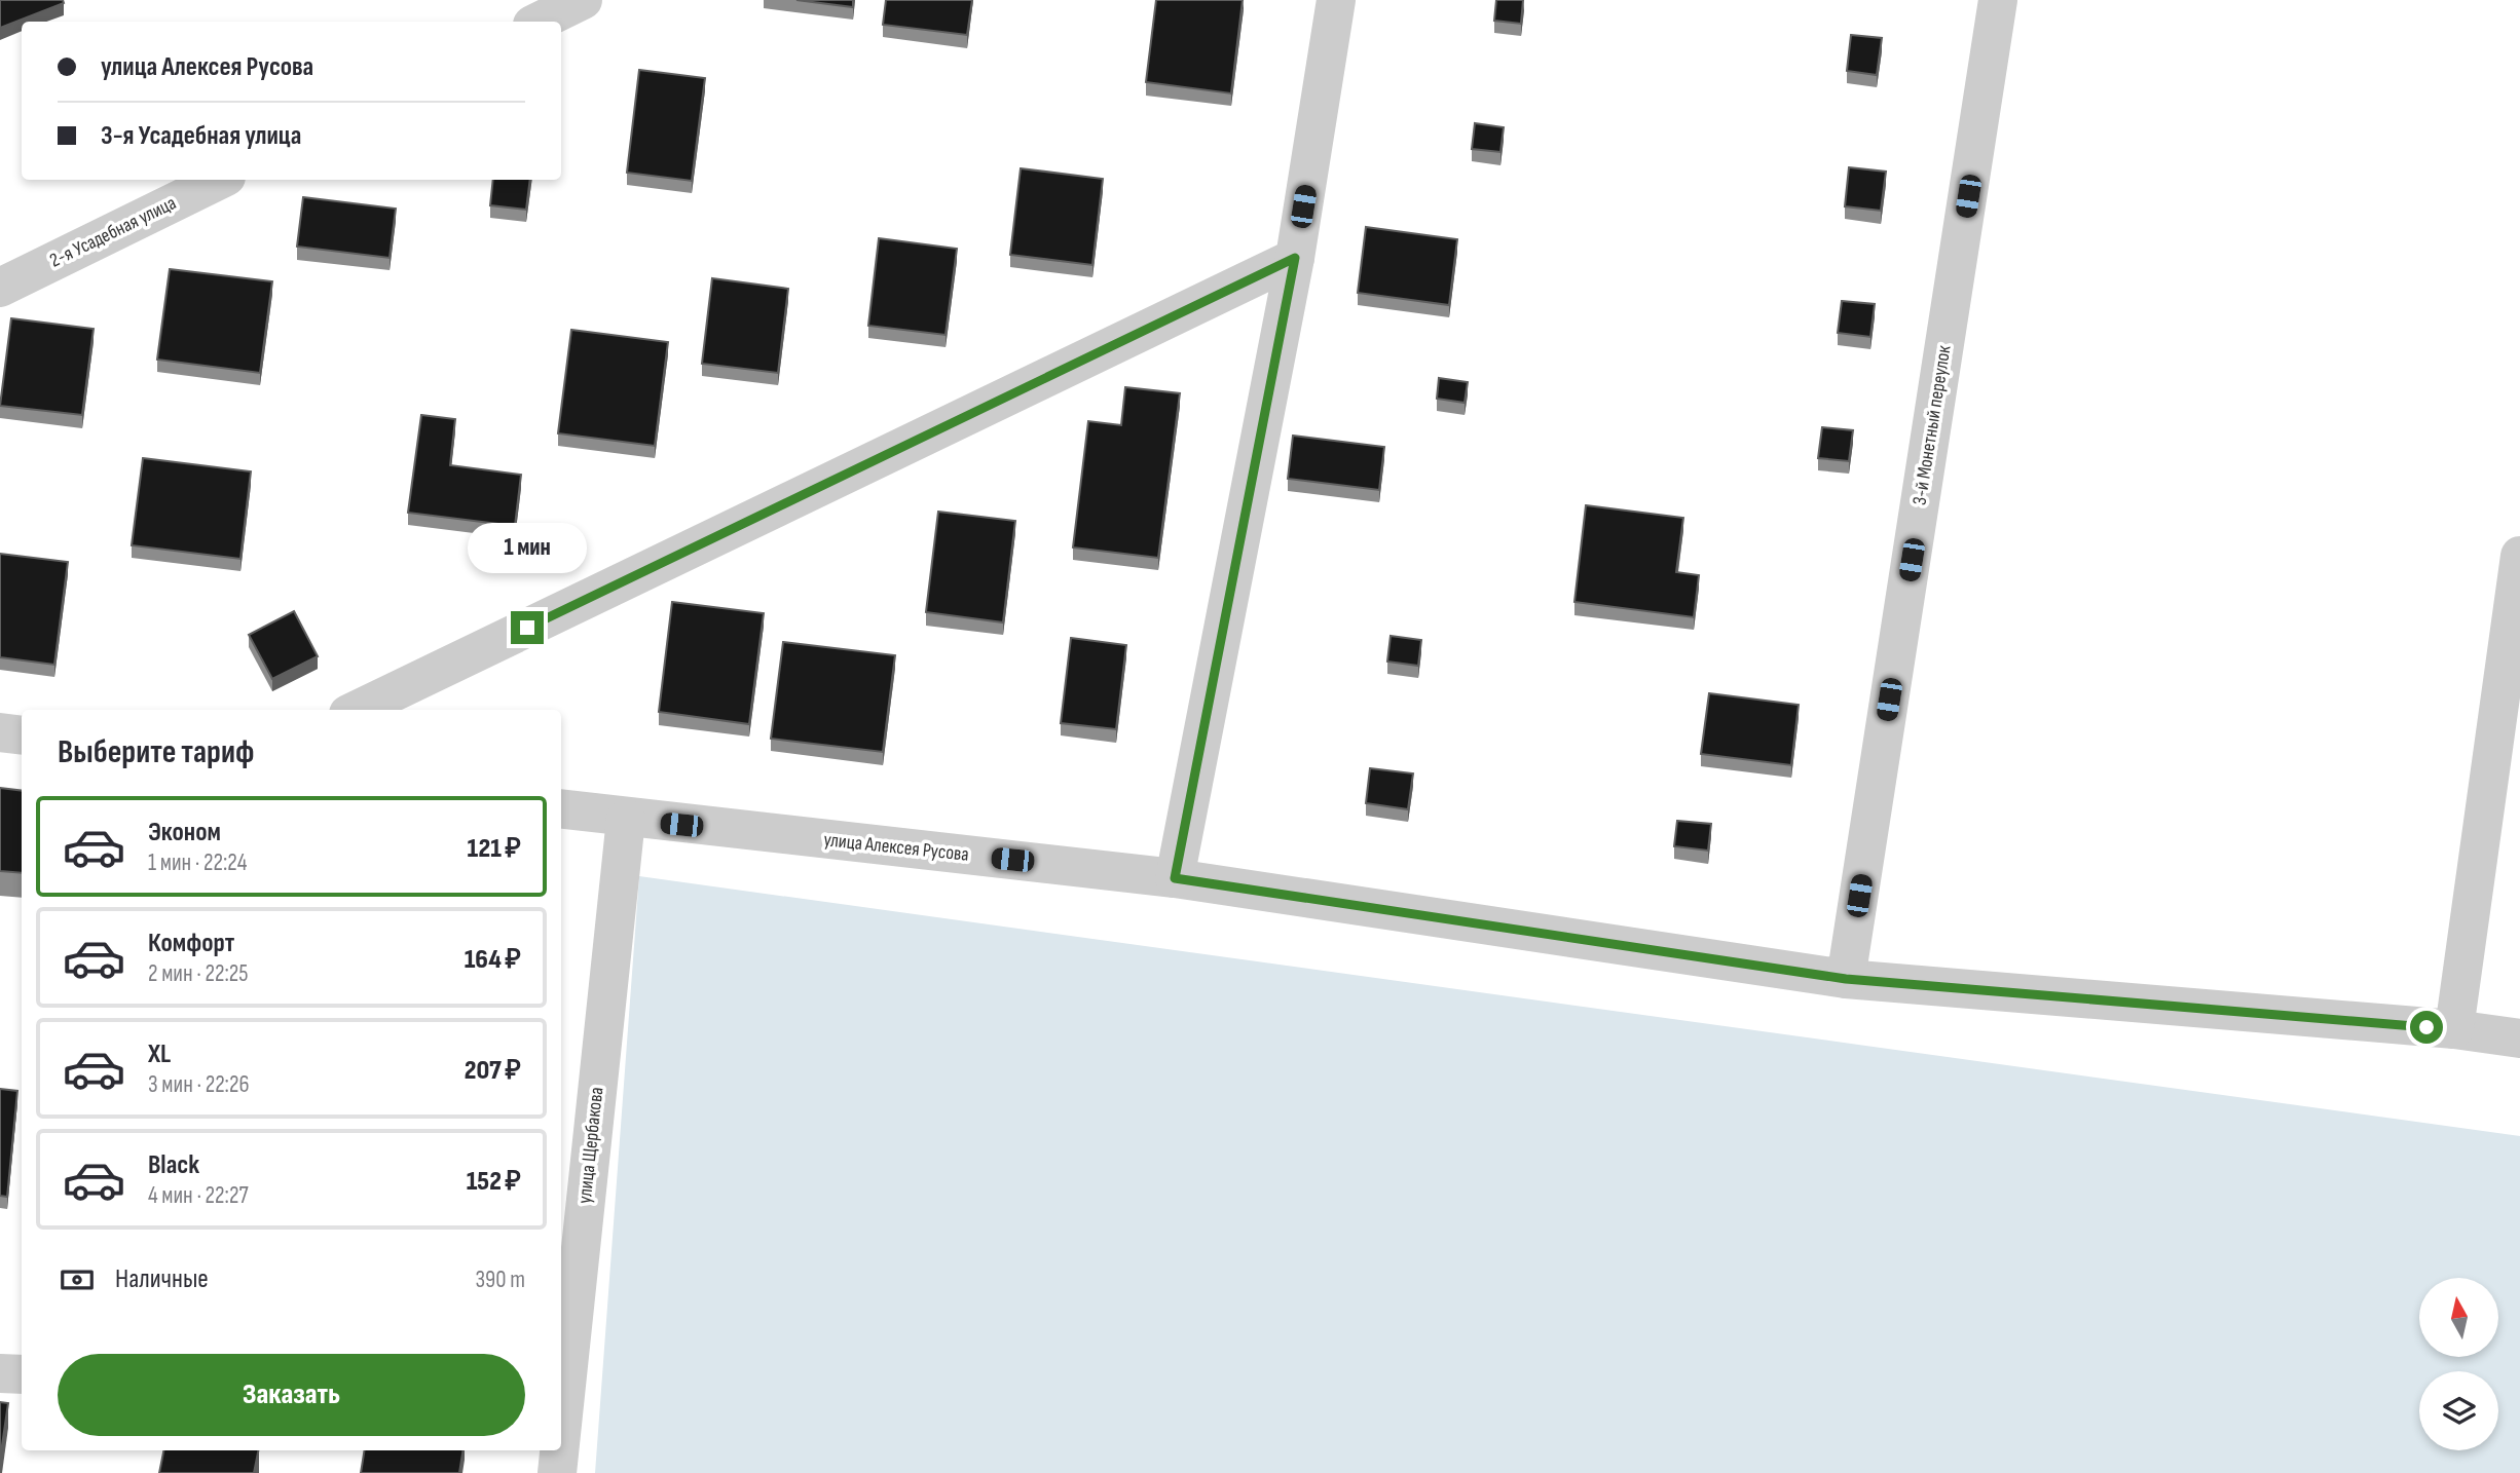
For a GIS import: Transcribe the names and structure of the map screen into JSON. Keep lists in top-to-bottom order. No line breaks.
{"streets":{"street":["2-я Усадебная улица","3-й Монетный переулок","улица Алексея Русова","улица Щербакова"]},"crossings":[["3-й Монетный переулок","улица Алексея Русова"],["улица Алексея Русова","улица Щербакова"]],"north":"top","page":{"banner":["улица Алексея Русова","3-я Усадебная улица"],"bubble":"1 мин","heading":"Выберите тариф","list":[{"name":"Эконом","note":"1 мин · 22:24","value":"121 ₽"},{"name":"Комфорт","note":"2 мин · 22:25","value":"164 ₽"},{"name":"XL","note":"3 мин · 22:26","value":"207 ₽"},{"name":"Black","note":"4 мин · 22:27","value":"152 ₽"}],"pay":["Наличные","390 m"],"buttons":"Заказать"}}
